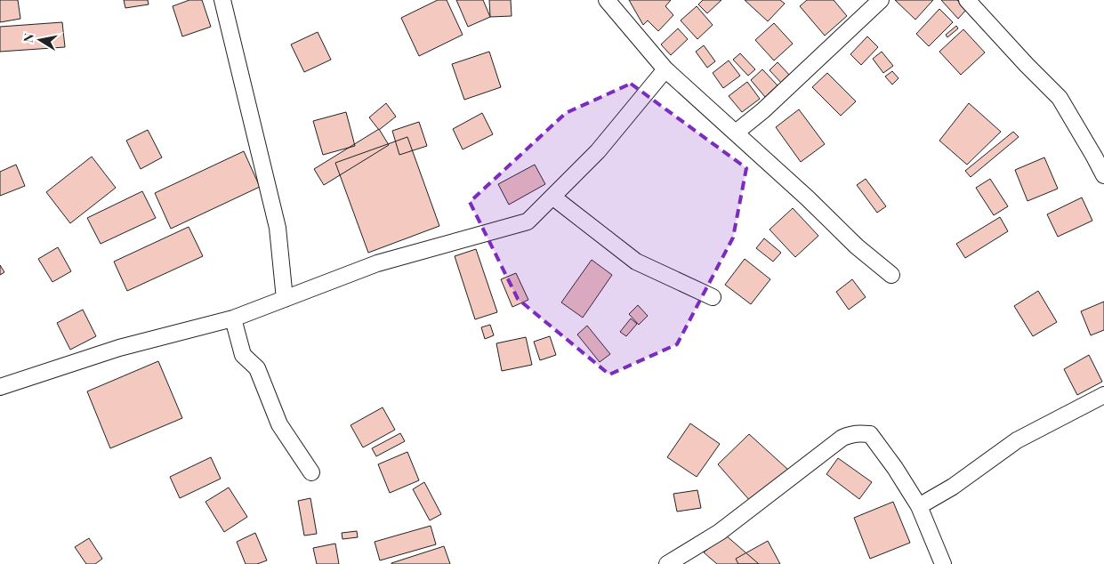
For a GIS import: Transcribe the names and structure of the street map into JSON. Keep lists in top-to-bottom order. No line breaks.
{"north":"left"}
